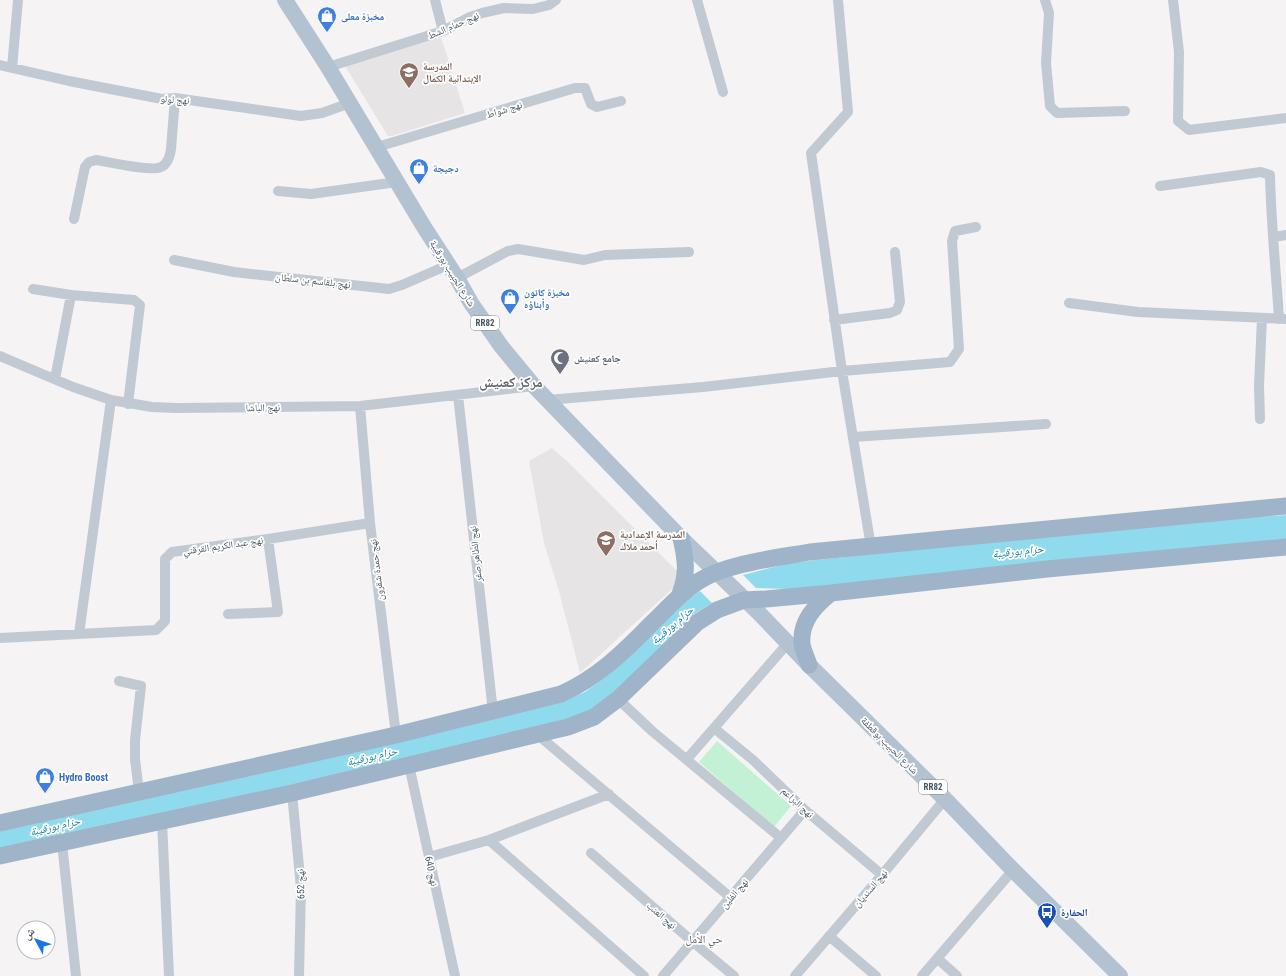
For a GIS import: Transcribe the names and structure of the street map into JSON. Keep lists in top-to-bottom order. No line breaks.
{"streets":{"main road":["شارع الحبيب بورقيبة","RR82","شارع الحبيب بوقطفة"],"street":["نهج حمام الشط","نهج لولو","نهج شواط","نهج بلقاسم بن سلطان","نهج الباشا","نهج عبد الكريم القرقني","نهج الطاهر صفر","نهج حمدة شقرون","نهج البراعم","نهج 640","نهج 652","نهج السنديان","نهج الفلين","نهج العنب"]},"crossings":[["نهج حمام الشط","شارع الحبيب بورقيبة"],["نهج لولو","شارع الحبيب بورقيبة"],["نهج شواط","شارع الحبيب بورقيبة"],["شارع الحبيب بورقيبة","نهج بلقاسم بن سلطان"],["شارع الحبيب بورقيبة","نهج الباشا"],["شارع الحبيب بورقيبة","شارع الحبيب بوقطفة"],["نهج الباشا","نهج الطاهر صفر"],["نهج الباشا","نهج حمدة شقرون"],["نهج عبد الكريم القرقني","نهج حمدة شقرون"],["شارع الحبيب بوقطفة","نهج السنديان"],["نهج البراعم","نهج السنديان"],["نهج البراعم","نهج الفلين"],["نهج الفلين","نهج العنب"]],"districts":["مركز كعنيش","حي الأمل"],"water":["حزام بورقيبة"],"places":{"shop":["مخبزة معلى","دجيجة","مخبزة كانون وأبناؤه","Hydro Boost"],"school or university":["المدرسة الإبتدائية الكمال","المدرسة الإعدادية أحمد ملاك"],"mosque":["جامع كعنيش"],"bus stop":["الحفارة"]},"north":"top left"}
